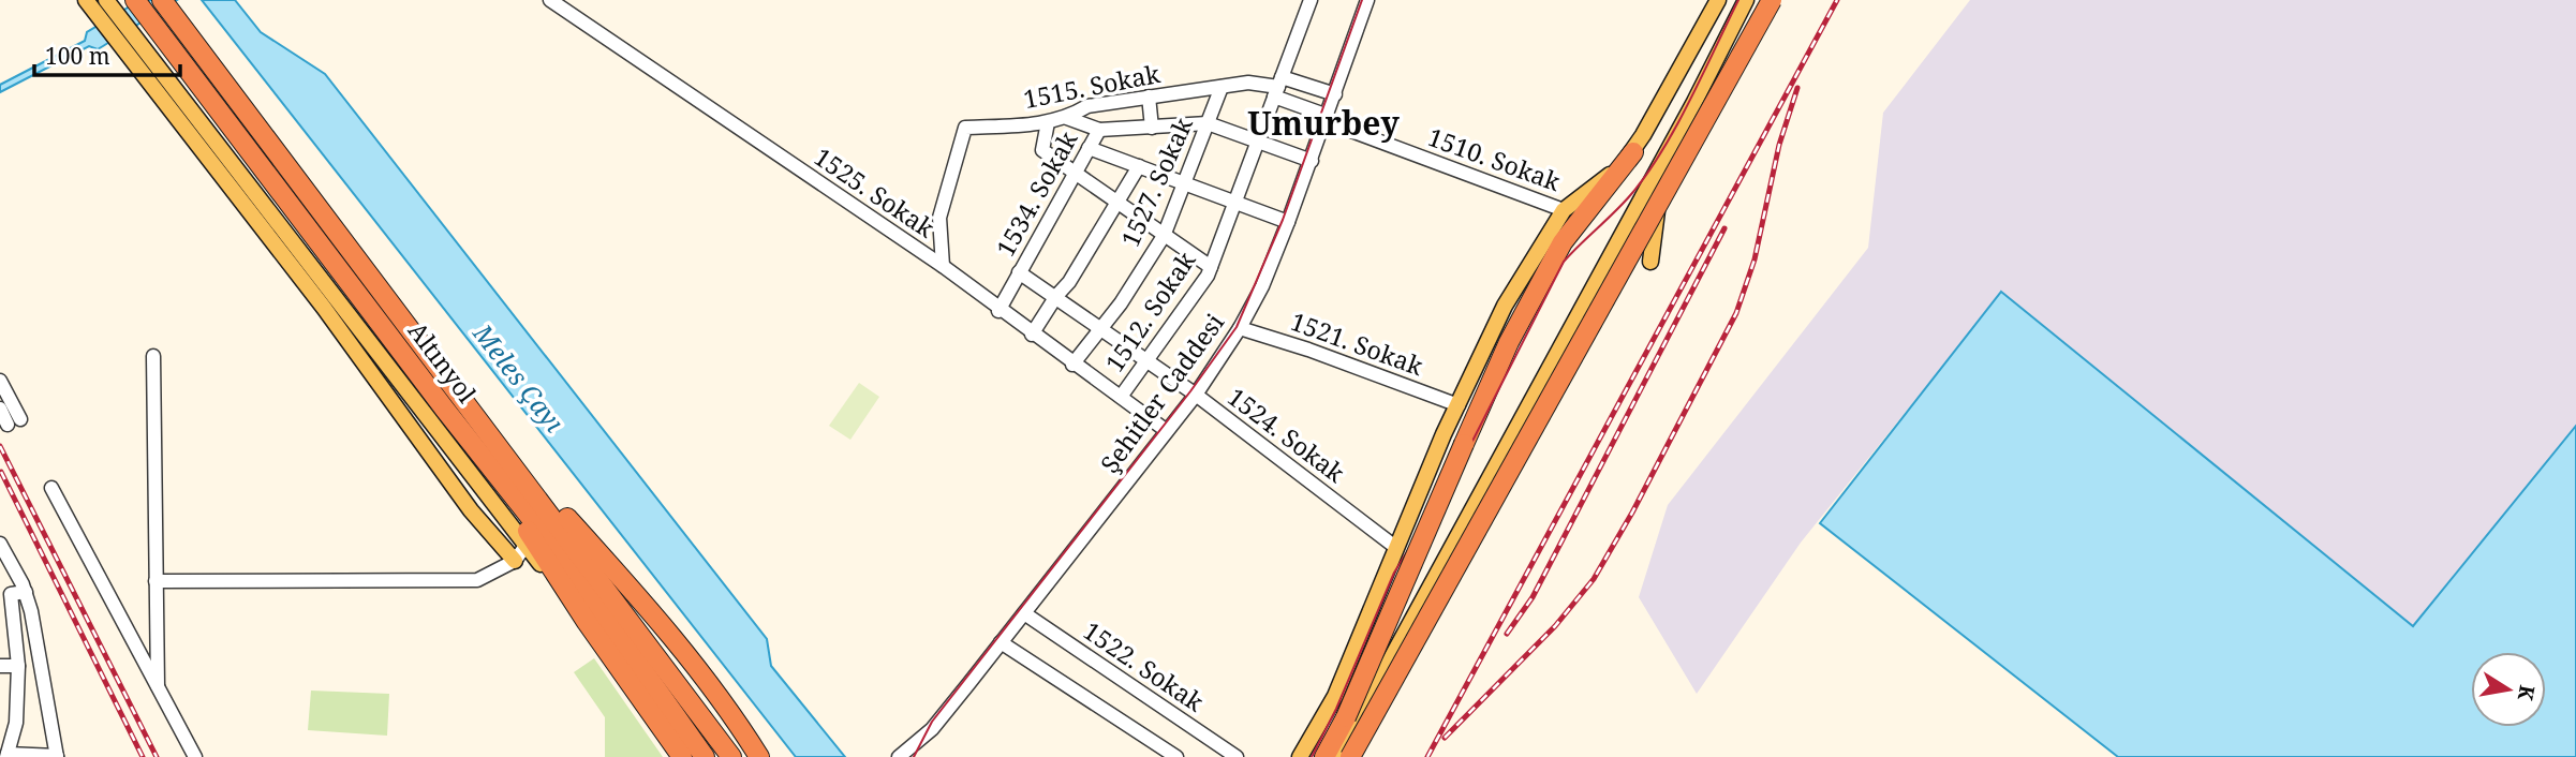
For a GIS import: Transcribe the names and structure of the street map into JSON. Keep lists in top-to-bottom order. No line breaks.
{"streets":{"highway":["Altınyol"],"street":["1515. Sokak","1510. Sokak","1527. Sokak","1525. Sokak","1534. Sokak","1512. Sokak","1521. Sokak","Şehitler Caddesi","1524. Sokak","1522. Sokak"]},"crossings":[["1515. Sokak","1510. Sokak"],["1515. Sokak","1527. Sokak"],["1515. Sokak","1525. Sokak"],["1515. Sokak","1534. Sokak"],["1515. Sokak","1512. Sokak"],["1515. Sokak","Şehitler Caddesi"],["1510. Sokak","1512. Sokak"],["1510. Sokak","Şehitler Caddesi"],["1527. Sokak","1525. Sokak"],["1527. Sokak","1524. Sokak"],["1525. Sokak","1534. Sokak"],["1525. Sokak","1512. Sokak"],["1525. Sokak","Şehitler Caddesi"],["1534. Sokak","1524. Sokak"],["1512. Sokak","1524. Sokak"],["1521. Sokak","Şehitler Caddesi"],["Şehitler Caddesi","1524. Sokak"],["Şehitler Caddesi","1522. Sokak"]],"districts":["Umurbey"],"water":["Meles Çayı"],"scale_bar":"100 m","north":"right"}
